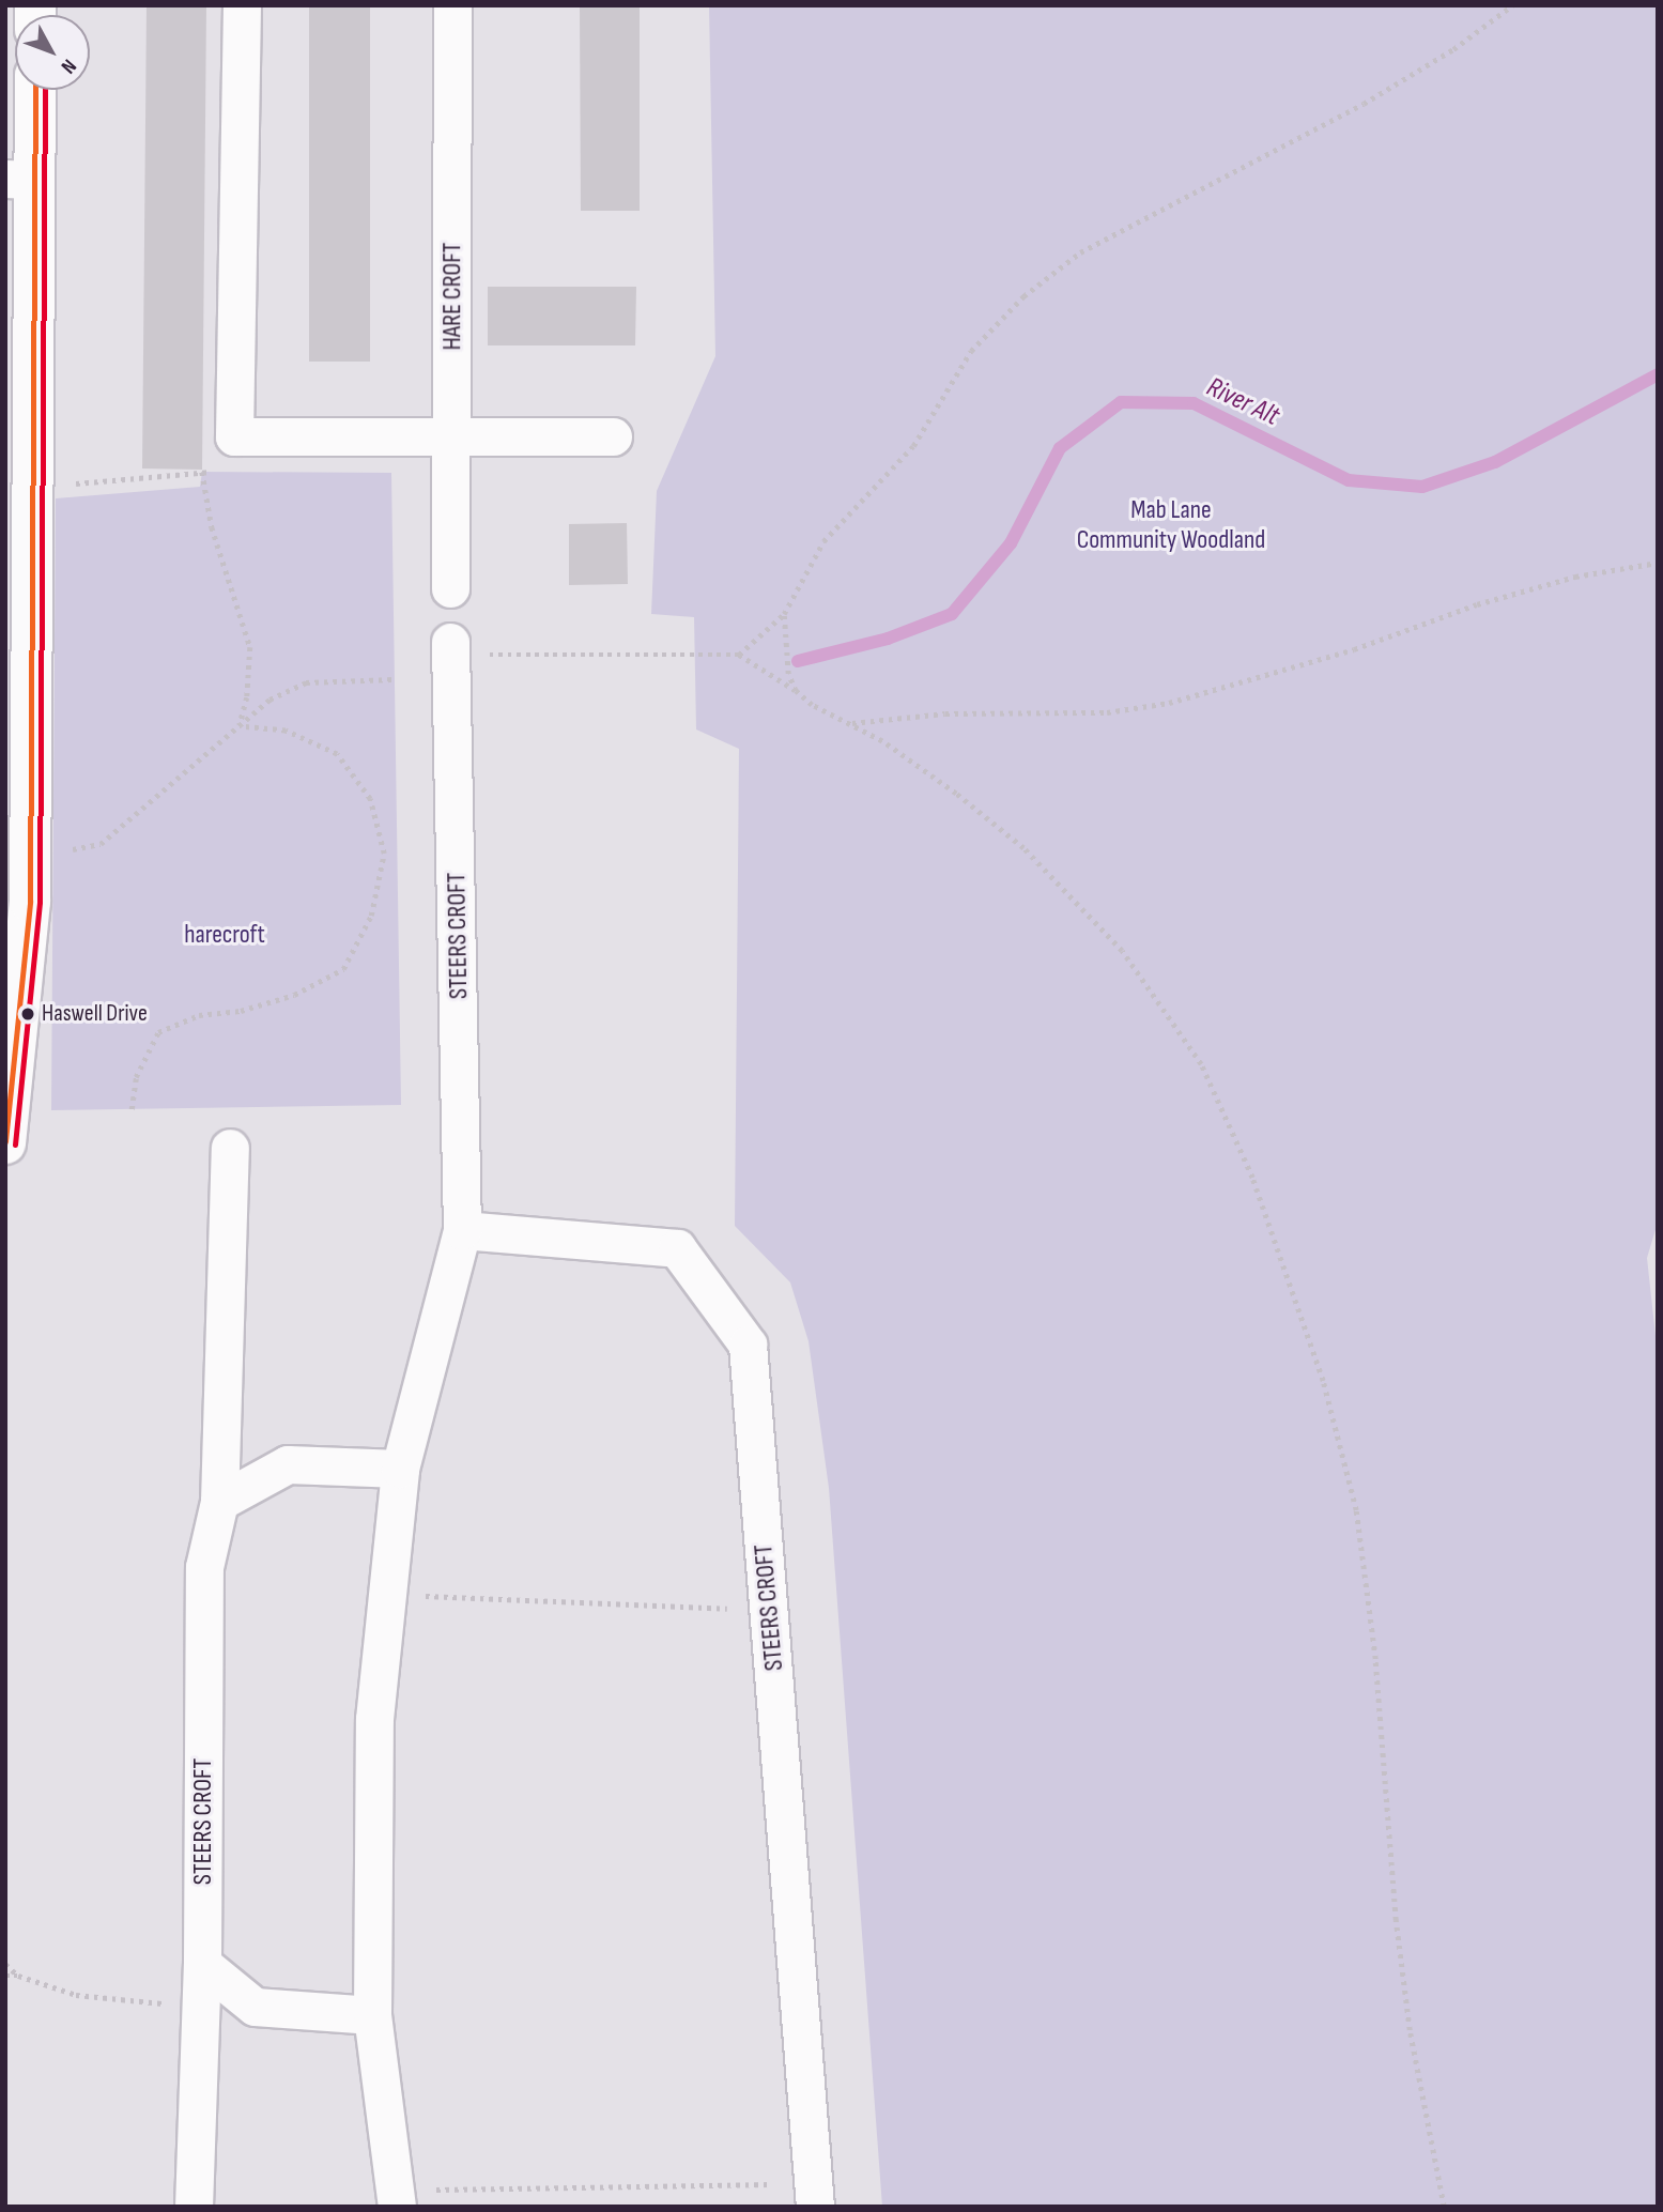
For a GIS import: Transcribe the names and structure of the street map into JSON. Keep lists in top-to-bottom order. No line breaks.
{"streets":{"street":["HARE CROFT","STEERS CROFT"]},"water":["River Alt"],"parks":["Mab Lane Community Woodland","harecroft"],"places":["Haswell Drive"],"north":"bottom right"}
